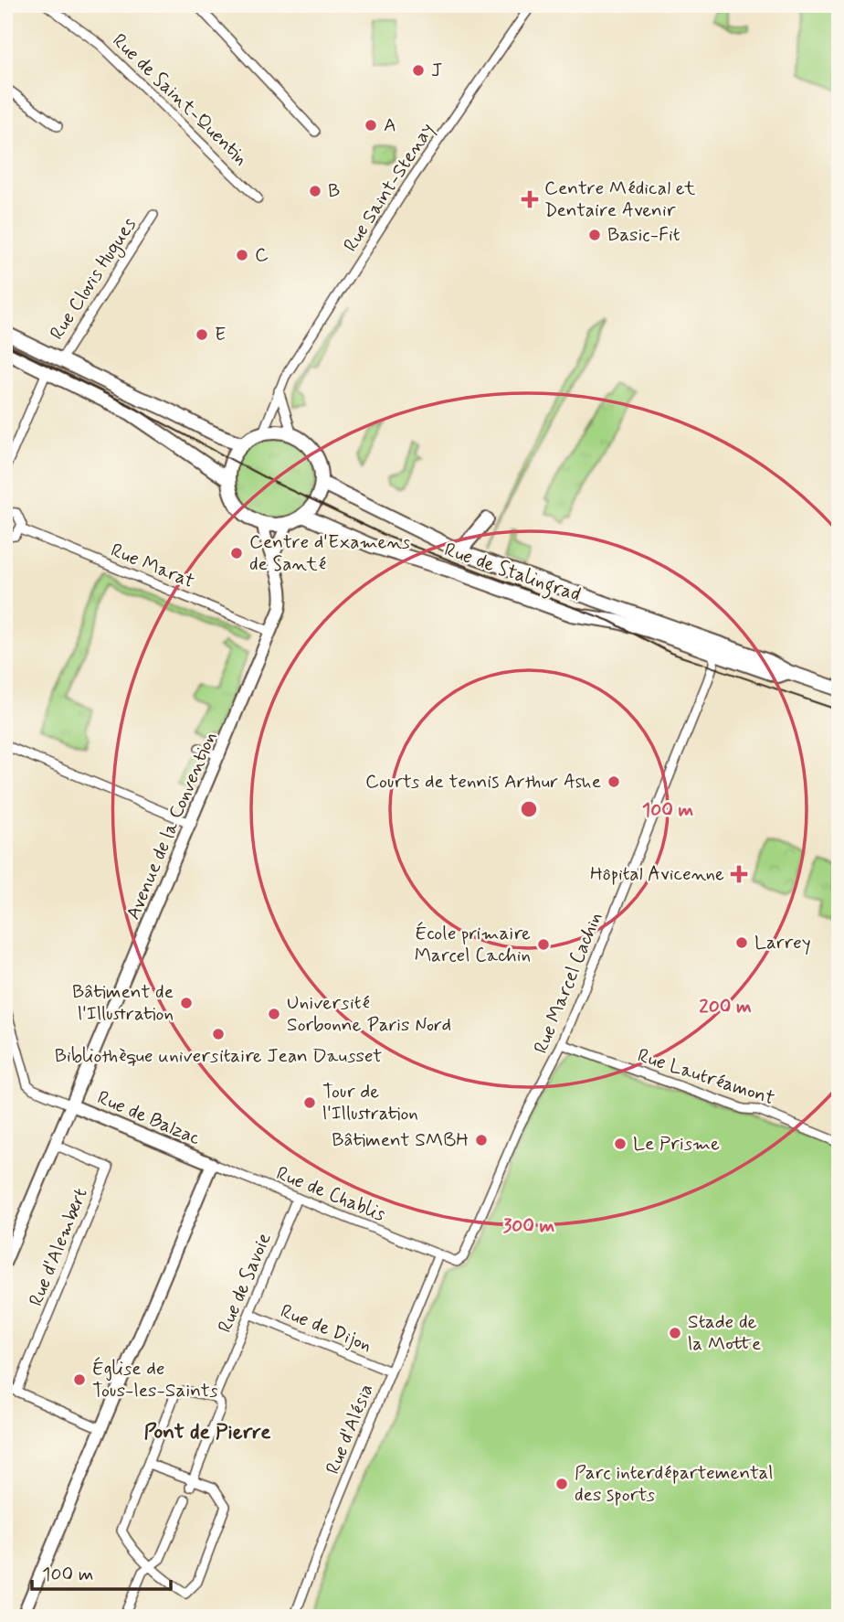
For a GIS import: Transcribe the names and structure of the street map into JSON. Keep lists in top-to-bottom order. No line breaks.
{"streets":{"main road":["Rue de Stalingrad"],"street":["Rue de Saint-Quentin","Rue Saint-Stenay","Rue Clovis Hugues","Rue Marat","Avenue de la Convention","Rue Marcel Cachin","Rue Lautréamont","Rue de Balzac","Rue de Chablis","Rue d'Alembert","Rue de Savoie","Rue de Dijon","Rue d'Alésia"]},"crossings":[["Rue Saint-Stenay","Rue de Stalingrad"],["Rue Saint-Stenay","Avenue de la Convention"],["Rue Marat","Avenue de la Convention"],["Rue de Stalingrad","Avenue de la Convention"],["Rue de Stalingrad","Rue Marcel Cachin"],["Avenue de la Convention","Rue de Balzac"],["Avenue de la Convention","Rue d'Alembert"],["Rue Marcel Cachin","Rue Lautréamont"],["Rue Marcel Cachin","Rue de Chablis"],["Rue Marcel Cachin","Rue d'Alésia"],["Rue de Balzac","Rue de Chablis"],["Rue de Chablis","Rue de Savoie"],["Rue de Chablis","Rue d'Alésia"],["Rue de Savoie","Rue de Dijon"],["Rue de Dijon","Rue d'Alésia"]],"districts":["Pont de Pierre"],"places":{"other":["J","A","B","Basic-Fit","C","E","Centre d'Examens de Santé","Courts de tennis Arthur Ashe","Larrey","École primaire Marcel Cachin","Bâtiment de l'Illustration","Université Sorbonne Paris Nord","Bibliothèque universitaire Jean Dausset","Tour de l'Illustration","Bâtiment SMBH","Le Prisme","Stade de la Motte","Église de Tous-les-Saints","Parc interdépartemental des sports"],"health":["Centre Médical et Dentaire Avenir","Hôpital Avicenne"]},"scale_bar":"100 m","rings":["100 m","200 m","300 m"]}
